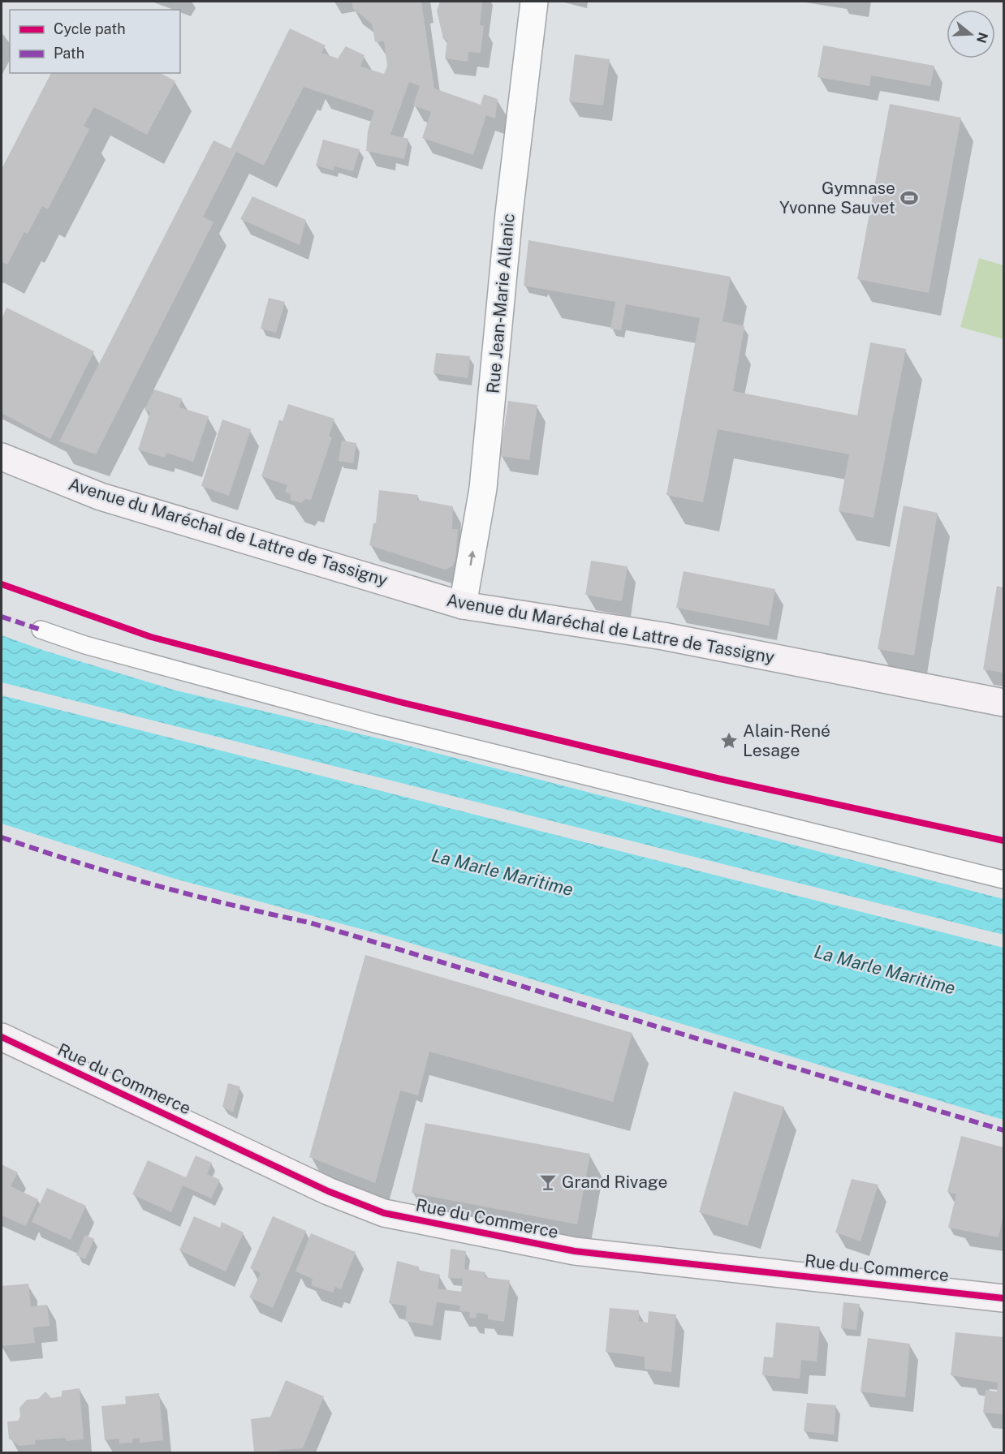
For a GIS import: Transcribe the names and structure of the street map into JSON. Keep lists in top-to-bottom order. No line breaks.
{"streets":{"street":["Rue Jean-Marie Allanic","Avenue du Maréchal de Lattre de Tassigny","Rue du Commerce"]},"crossings":[["Rue Jean-Marie Allanic","Avenue du Maréchal de Lattre de Tassigny"]],"one_way":["Rue Jean-Marie Allanic"],"water":["La Marle Maritime"],"places":{"sports":["Gymnase Yvonne Sauvet"],"place":["Alain-René Lesage"],"bar":["Grand Rivage"]},"legend":["Cycle path","Path"],"north":"right"}
